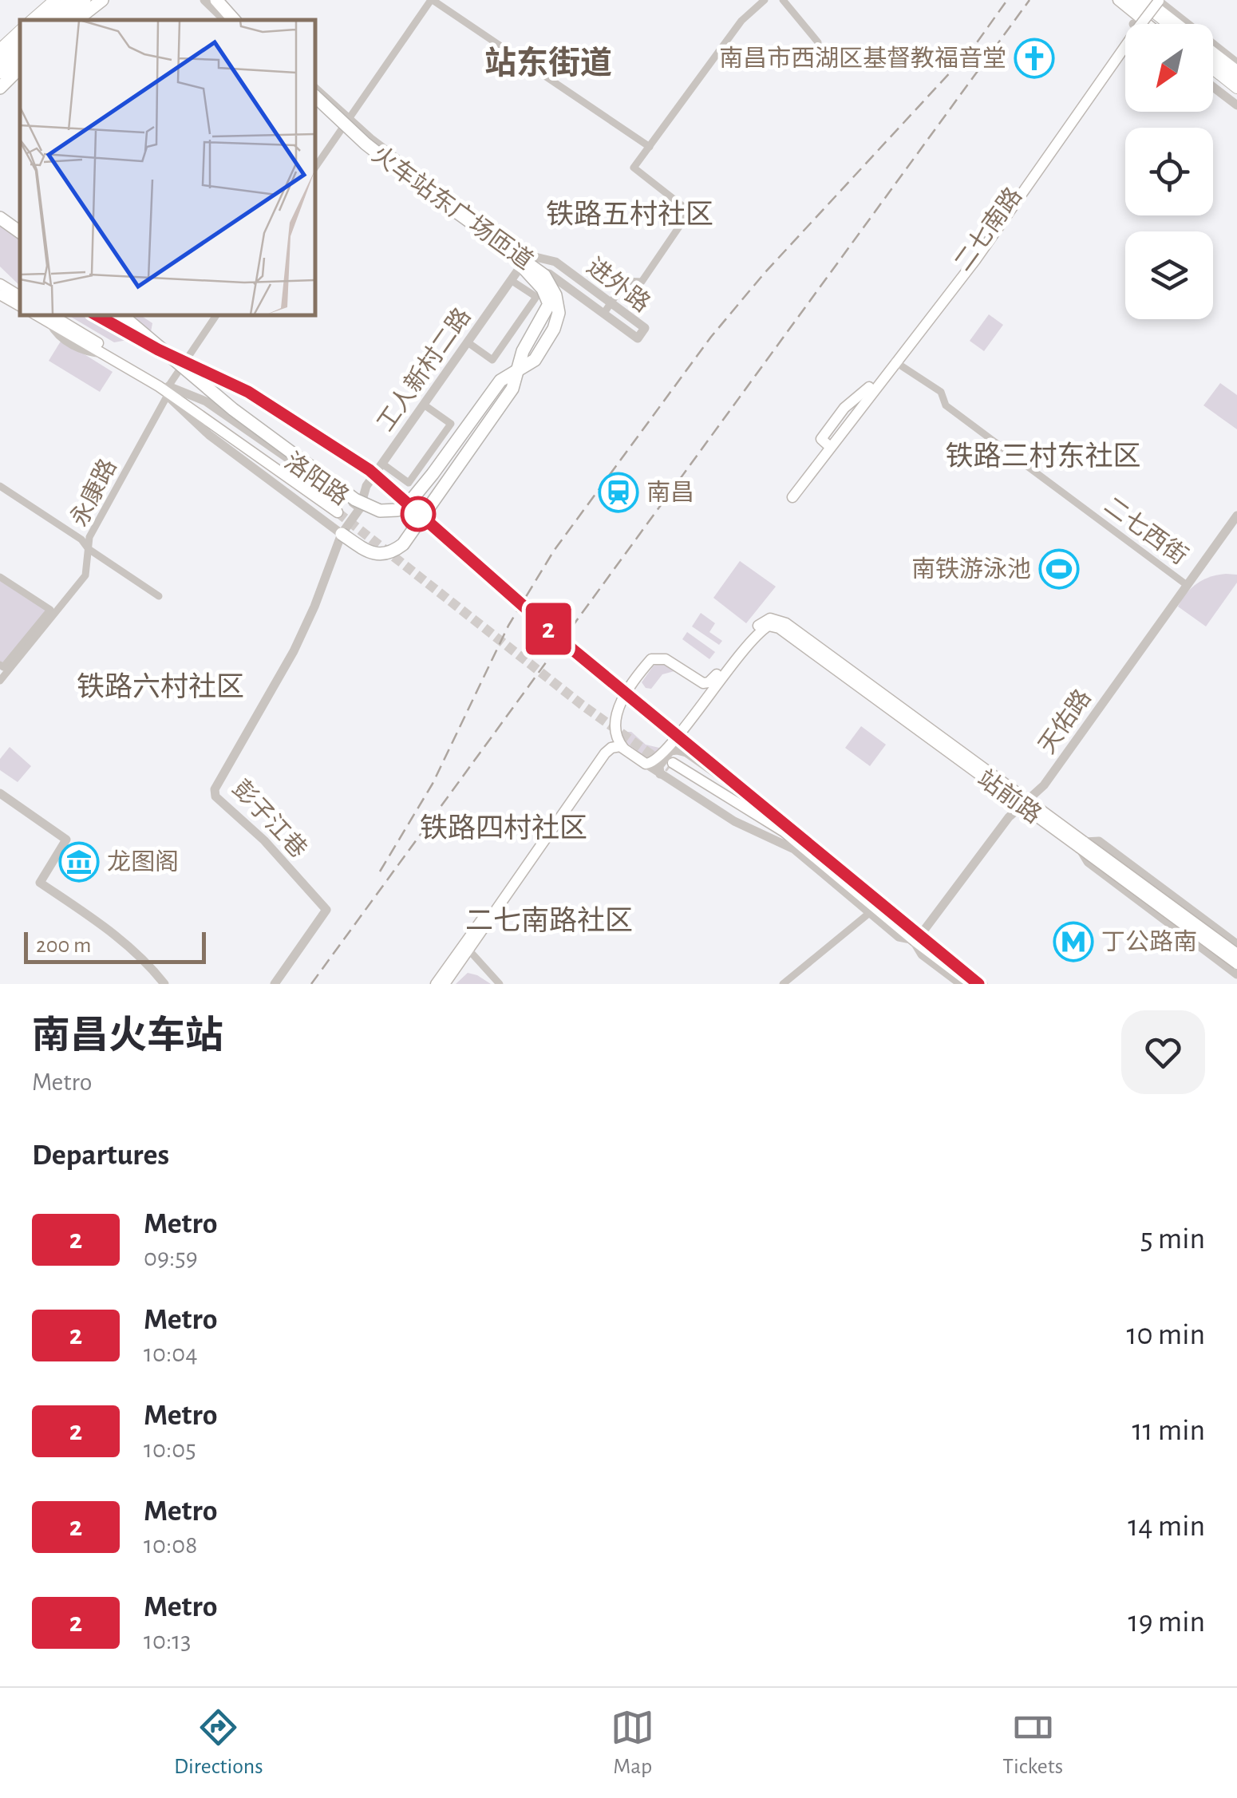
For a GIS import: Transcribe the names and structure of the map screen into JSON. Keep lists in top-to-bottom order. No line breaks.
{"streets":{"highway":["火车站东广场匝道"],"main road":["二七南路","洛阳路","站前路"],"street":["进外路","工人新村二路","永康路","二七西街","天佑路","彭子江巷"]},"crossings":[["火车站东广场匝道","进外路"],["火车站东广场匝道","工人新村二路"],["火车站东广场匝道","洛阳路"],["火车站东广场匝道","彭子江巷"],["二七南路","二七西街"],["进外路","工人新村二路"],["工人新村二路","洛阳路"],["洛阳路","永康路"],["洛阳路","彭子江巷"],["二七西街","天佑路"],["天佑路","站前路"]],"districts":["站东街道","铁路五村社区","铁路三村东社区","铁路六村社区","铁路四村社区","二七南路社区"],"places":{"church":["南昌市西湖区基督教福音堂"],"station":["南昌"],"sports":["南铁游泳池"],"museum":["龙图阁"],"metro station":["丁公路南"]},"lines":["metro line 2"],"scale_bar":"200 m","north":"bottom left","page":{"on_map":"2","scale":"200 m","heading":[["南昌火车站","Metro"],"Departures"],"list":[{"mark":"2","name":"Metro","note":"09:59","value":"5 min"},{"mark":"2","name":"Metro","note":"10:04","value":"10 min"},{"mark":"2","name":"Metro","note":"10:05","value":"11 min"},{"mark":"2","name":"Metro","note":"10:08","value":"14 min"},{"mark":"2","name":"Metro","note":"10:13","value":"19 min"}],"tabs":["Directions","Map","Tickets"]}}
